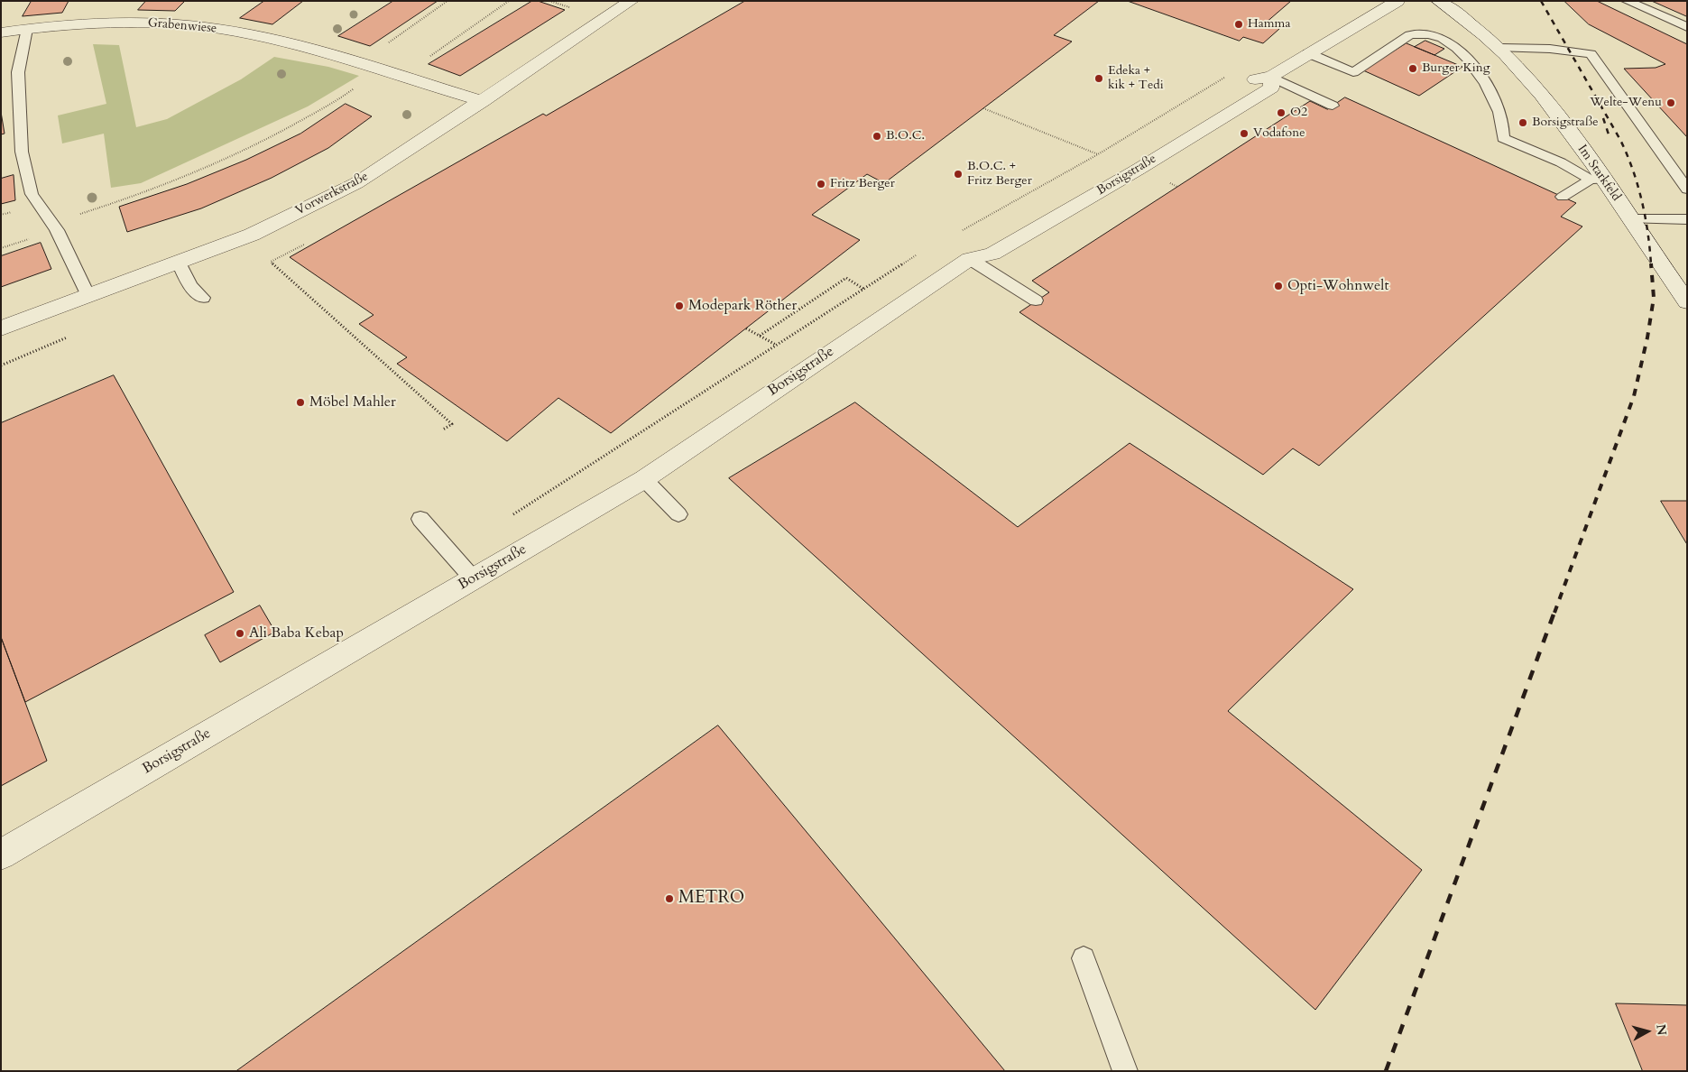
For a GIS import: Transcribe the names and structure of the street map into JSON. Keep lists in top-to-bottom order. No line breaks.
{"streets":{"street":["Grabenwiese","Im Starkfeld","Borsigstraße","Vorwerkstraße"]},"crossings":[["Grabenwiese","Vorwerkstraße"]],"places":["Hamma","Burger King","Edeka + kik + Tedi","Welte-Wenu","O2","Borsigstraße","Vodafone","B.O.C.","B.O.C. + Fritz Berger","Fritz Berger","Opti-Wohnwelt","Modepark Röther","Möbel Mahler","Ali Baba Kebap","METRO"],"north":"right"}
